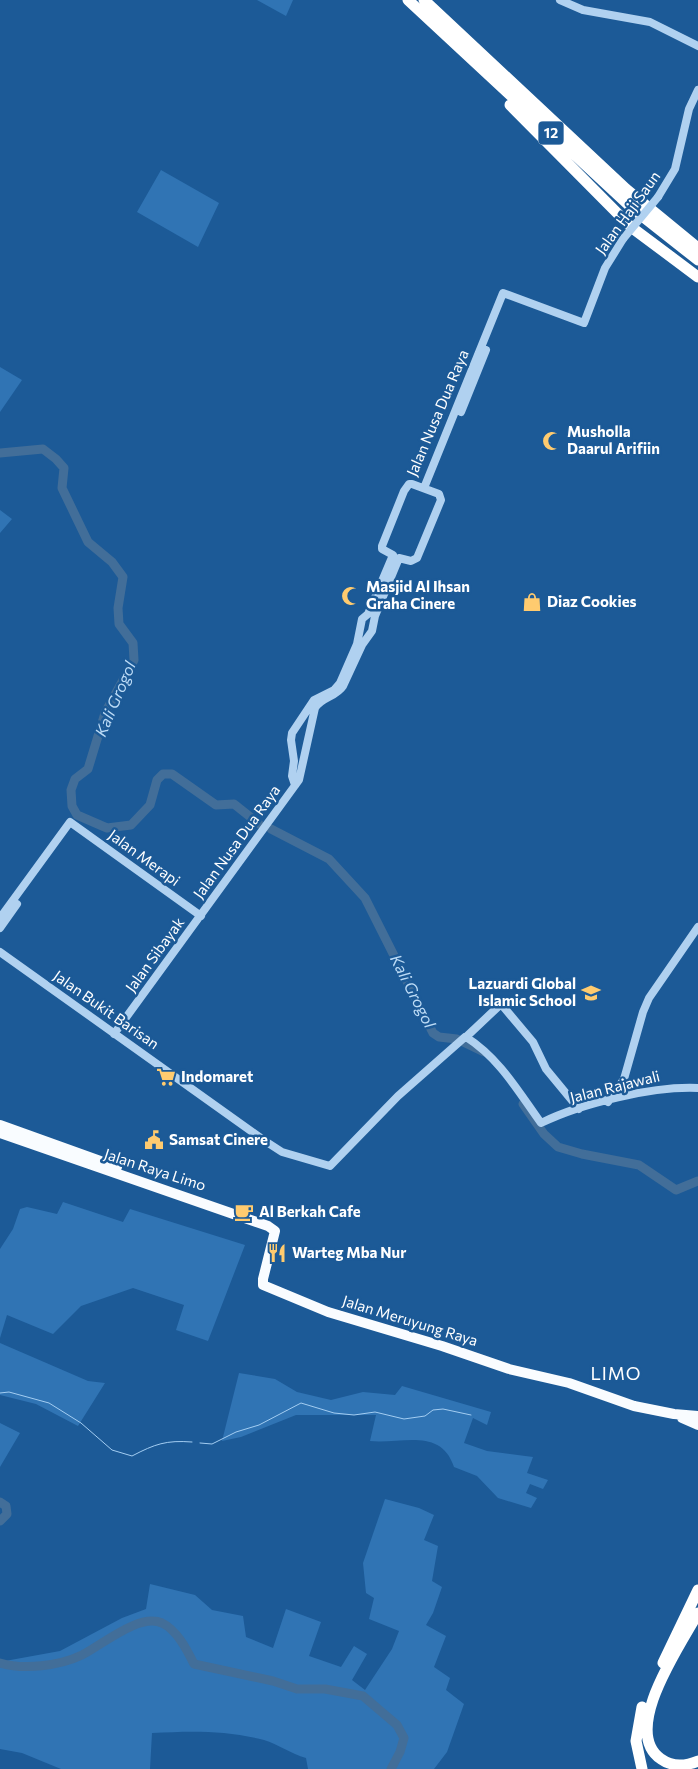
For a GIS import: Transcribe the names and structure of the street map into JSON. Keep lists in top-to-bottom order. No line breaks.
{"streets":{"highway":["12"],"main road":["Jalan Raya Limo","Jalan Meruyung Raya"],"street":["Jalan Haji Saun","Jalan Nusa Dua Raya","Jalan Merapi","Jalan Sibayak","Jalan Bukit Barisan","Jalan Rajawali"]},"crossings":[["Jalan Haji Saun","Jalan Nusa Dua Raya"],["Jalan Nusa Dua Raya","Jalan Merapi"],["Jalan Nusa Dua Raya","Jalan Sibayak"],["Jalan Merapi","Jalan Sibayak"],["Jalan Sibayak","Jalan Bukit Barisan"],["Jalan Bukit Barisan","Jalan Rajawali"],["Jalan Raya Limo","Jalan Meruyung Raya"]],"districts":["LIMO"],"water":["Kali Grogol"],"places":{"mosque":["Musholla Daarul Arifiin","Masjid Al Ihsan Graha Cinere"],"shop":["Diaz Cookies"],"school or university":["Lazuardi Global Islamic School"],"supermarket":["Indomaret"],"public building":["Samsat Cinere"],"cafe":["Al Berkah Cafe"],"restaurant":["Warteg Mba Nur"]}}
